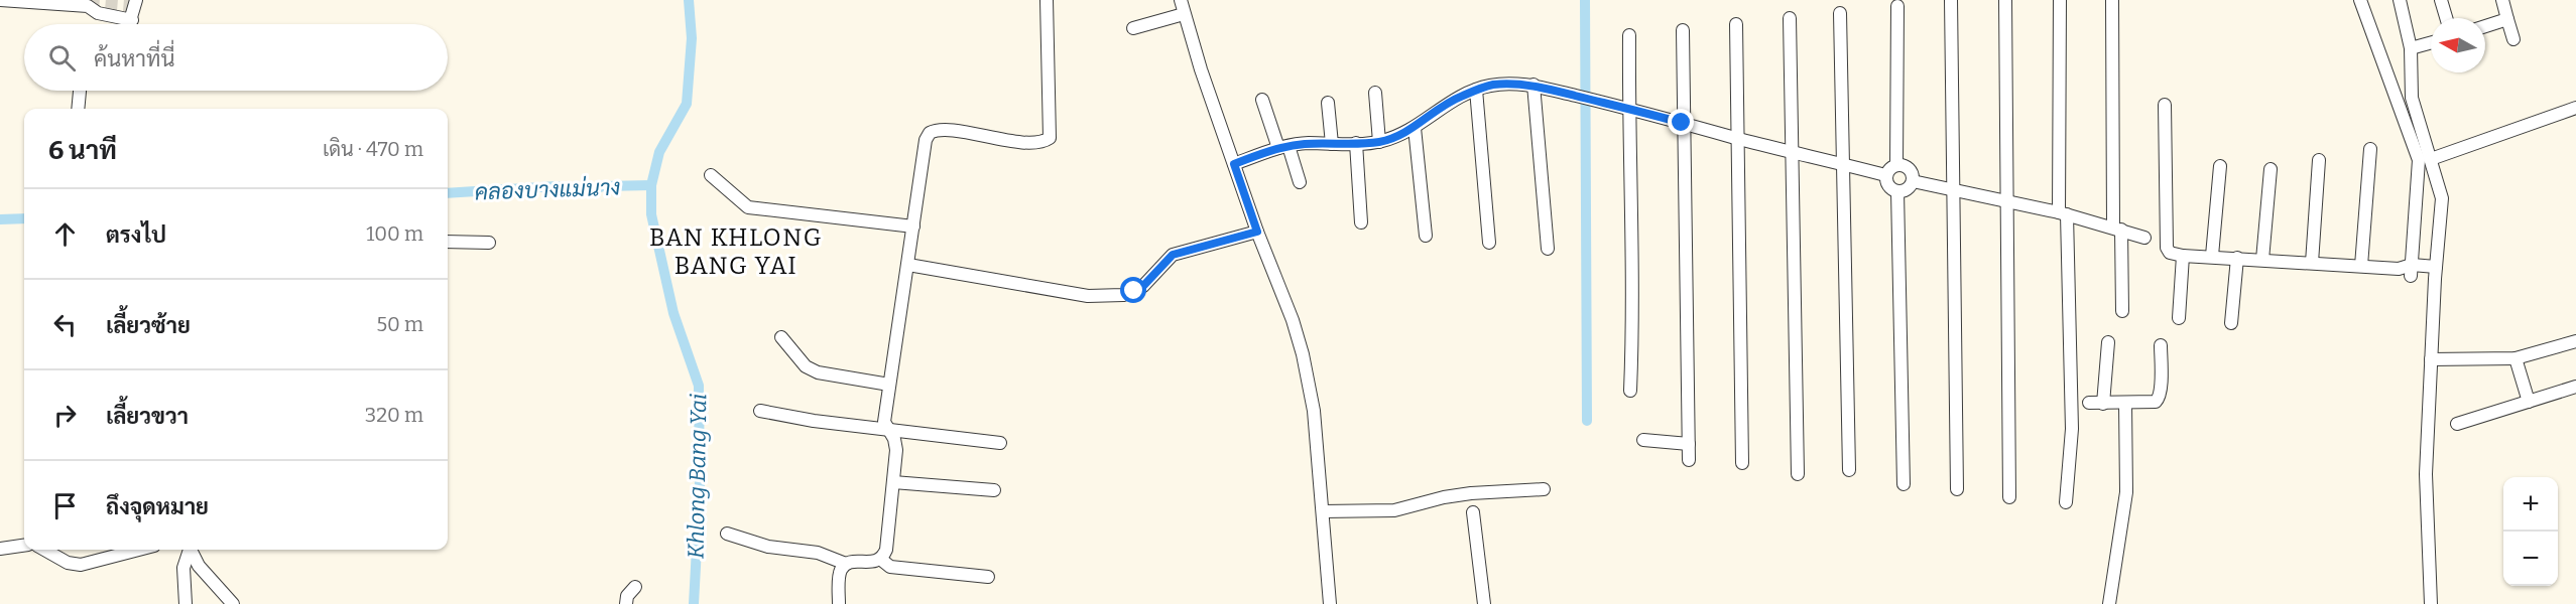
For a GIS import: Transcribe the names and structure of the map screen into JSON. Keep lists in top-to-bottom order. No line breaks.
{"districts":["BAN KHLONG BANG YAI"],"water":["คลองบางแม่นาง","Khlong Bang Yai"],"north":"left","page":{"search":"ค้นหาที่นี่","heading":["6 นาที","เดิน · 470 m"],"list":[["ตรงไป","100 m"],["เลี้ยวซ้าย","50 m"],["เลี้ยวขวา","320 m"],"ถึงจุดหมาย"],"map_buttons":["+","−"]}}
